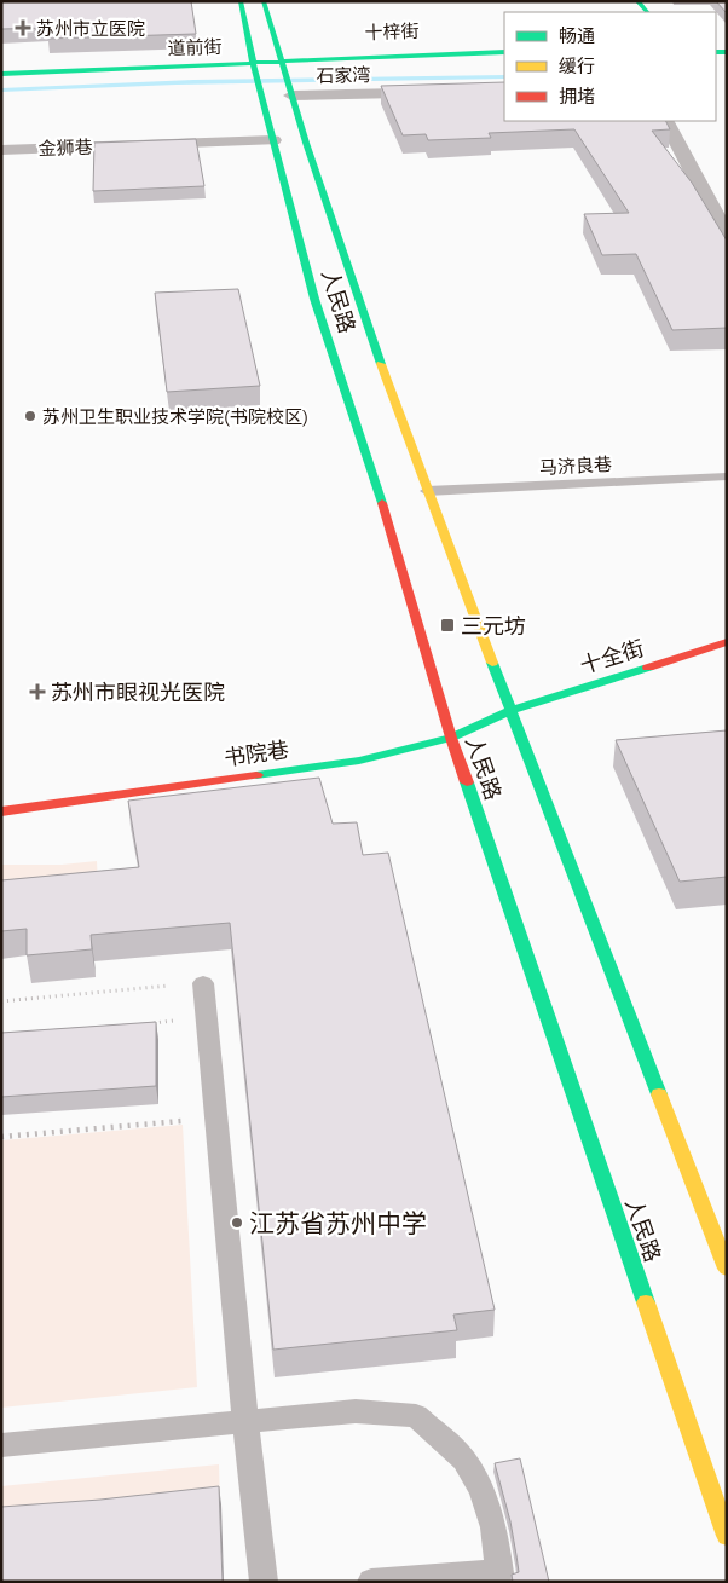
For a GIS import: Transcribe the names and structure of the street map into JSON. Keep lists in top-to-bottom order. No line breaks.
{"streets":{"main road":["十梓街","道前街","人民路","十全街","书院巷"],"street":["石家湾","金狮巷"],"lane":["马济良巷"]},"crossings":[["十梓街","道前街"],["十梓街","人民路"],["道前街","人民路"],["石家湾","人民路"],["金狮巷","人民路"],["人民路","马济良巷"],["人民路","十全街"],["人民路","书院巷"],["十全街","书院巷"]],"places":{"health":["苏州市立医院","苏州市眼视光医院"],"other":["苏州卫生职业技术学院(书院校区)","江苏省苏州中学"],"transit":["三元坊"]},"legend":["畅通","缓行","拥堵"]}
